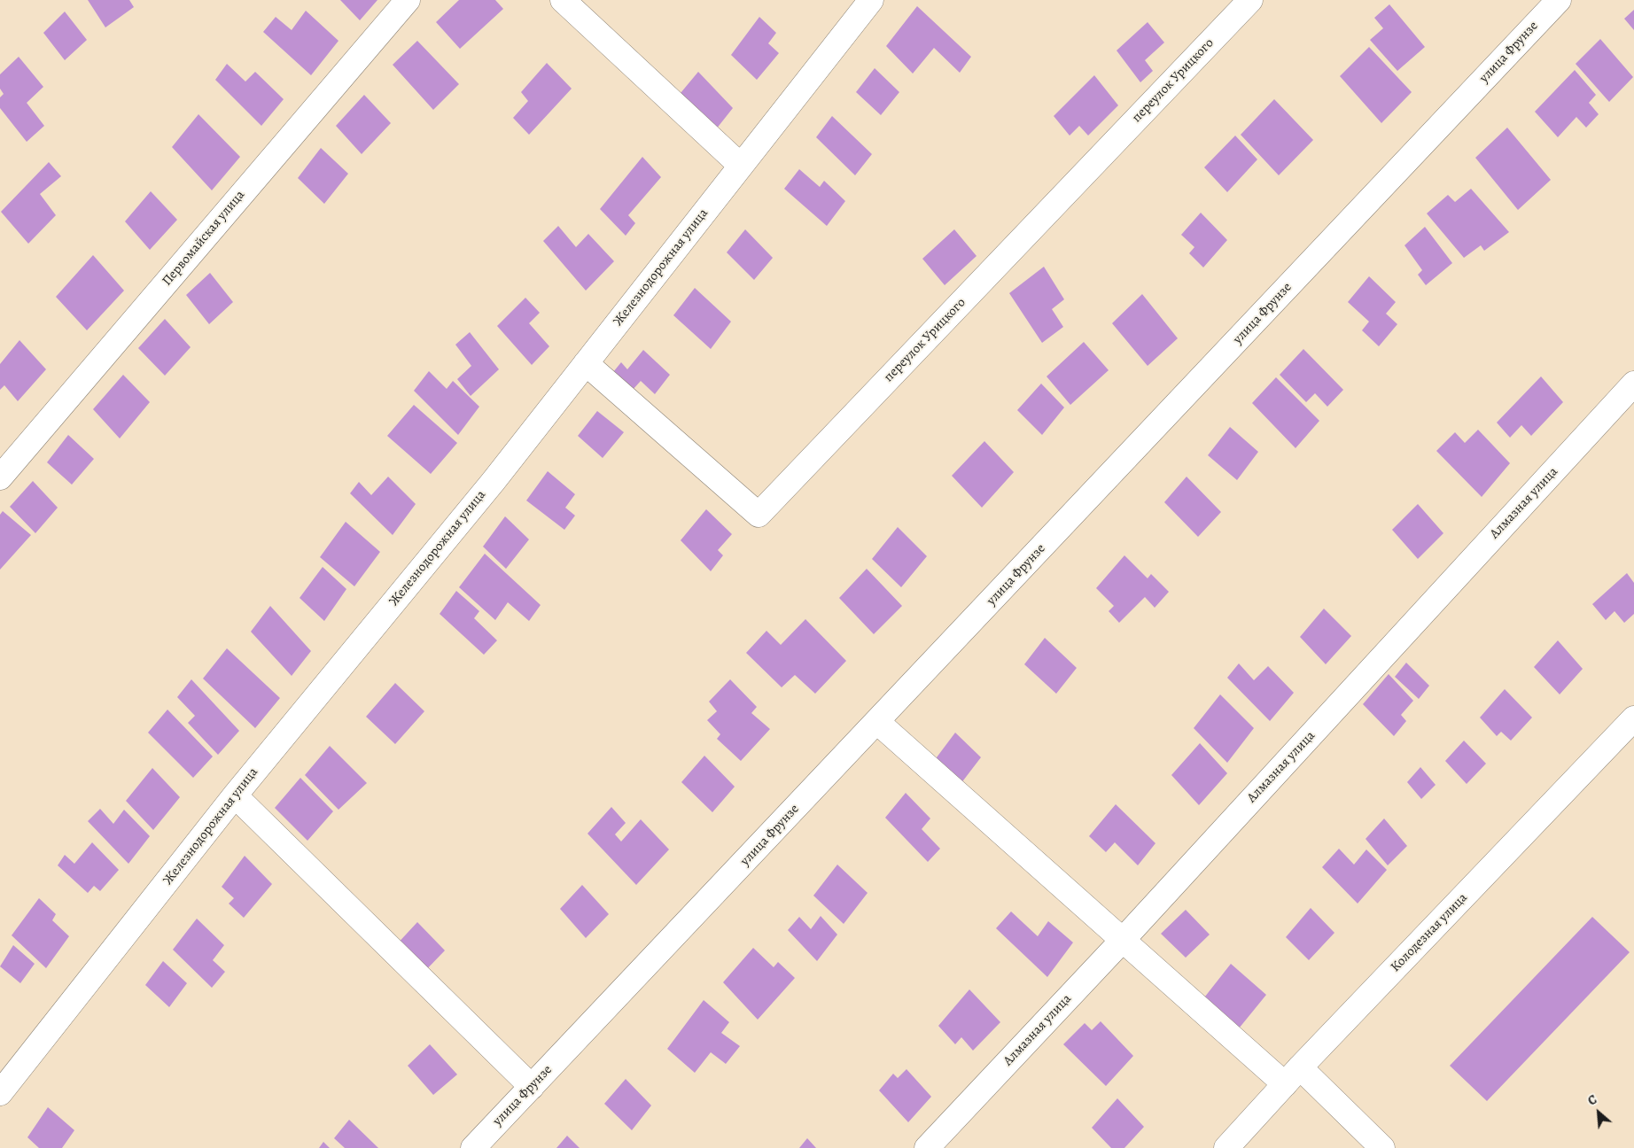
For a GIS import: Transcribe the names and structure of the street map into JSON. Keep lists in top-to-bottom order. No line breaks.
{"streets":{"street":["улица Фрунзе","переулок Урицкого","Первомайская улица","Железнодорожная улица","Алмазная улица","Колодезная улица"]},"crossings":[["переулок Урицкого","Железнодорожная улица"]],"north":"top left"}
